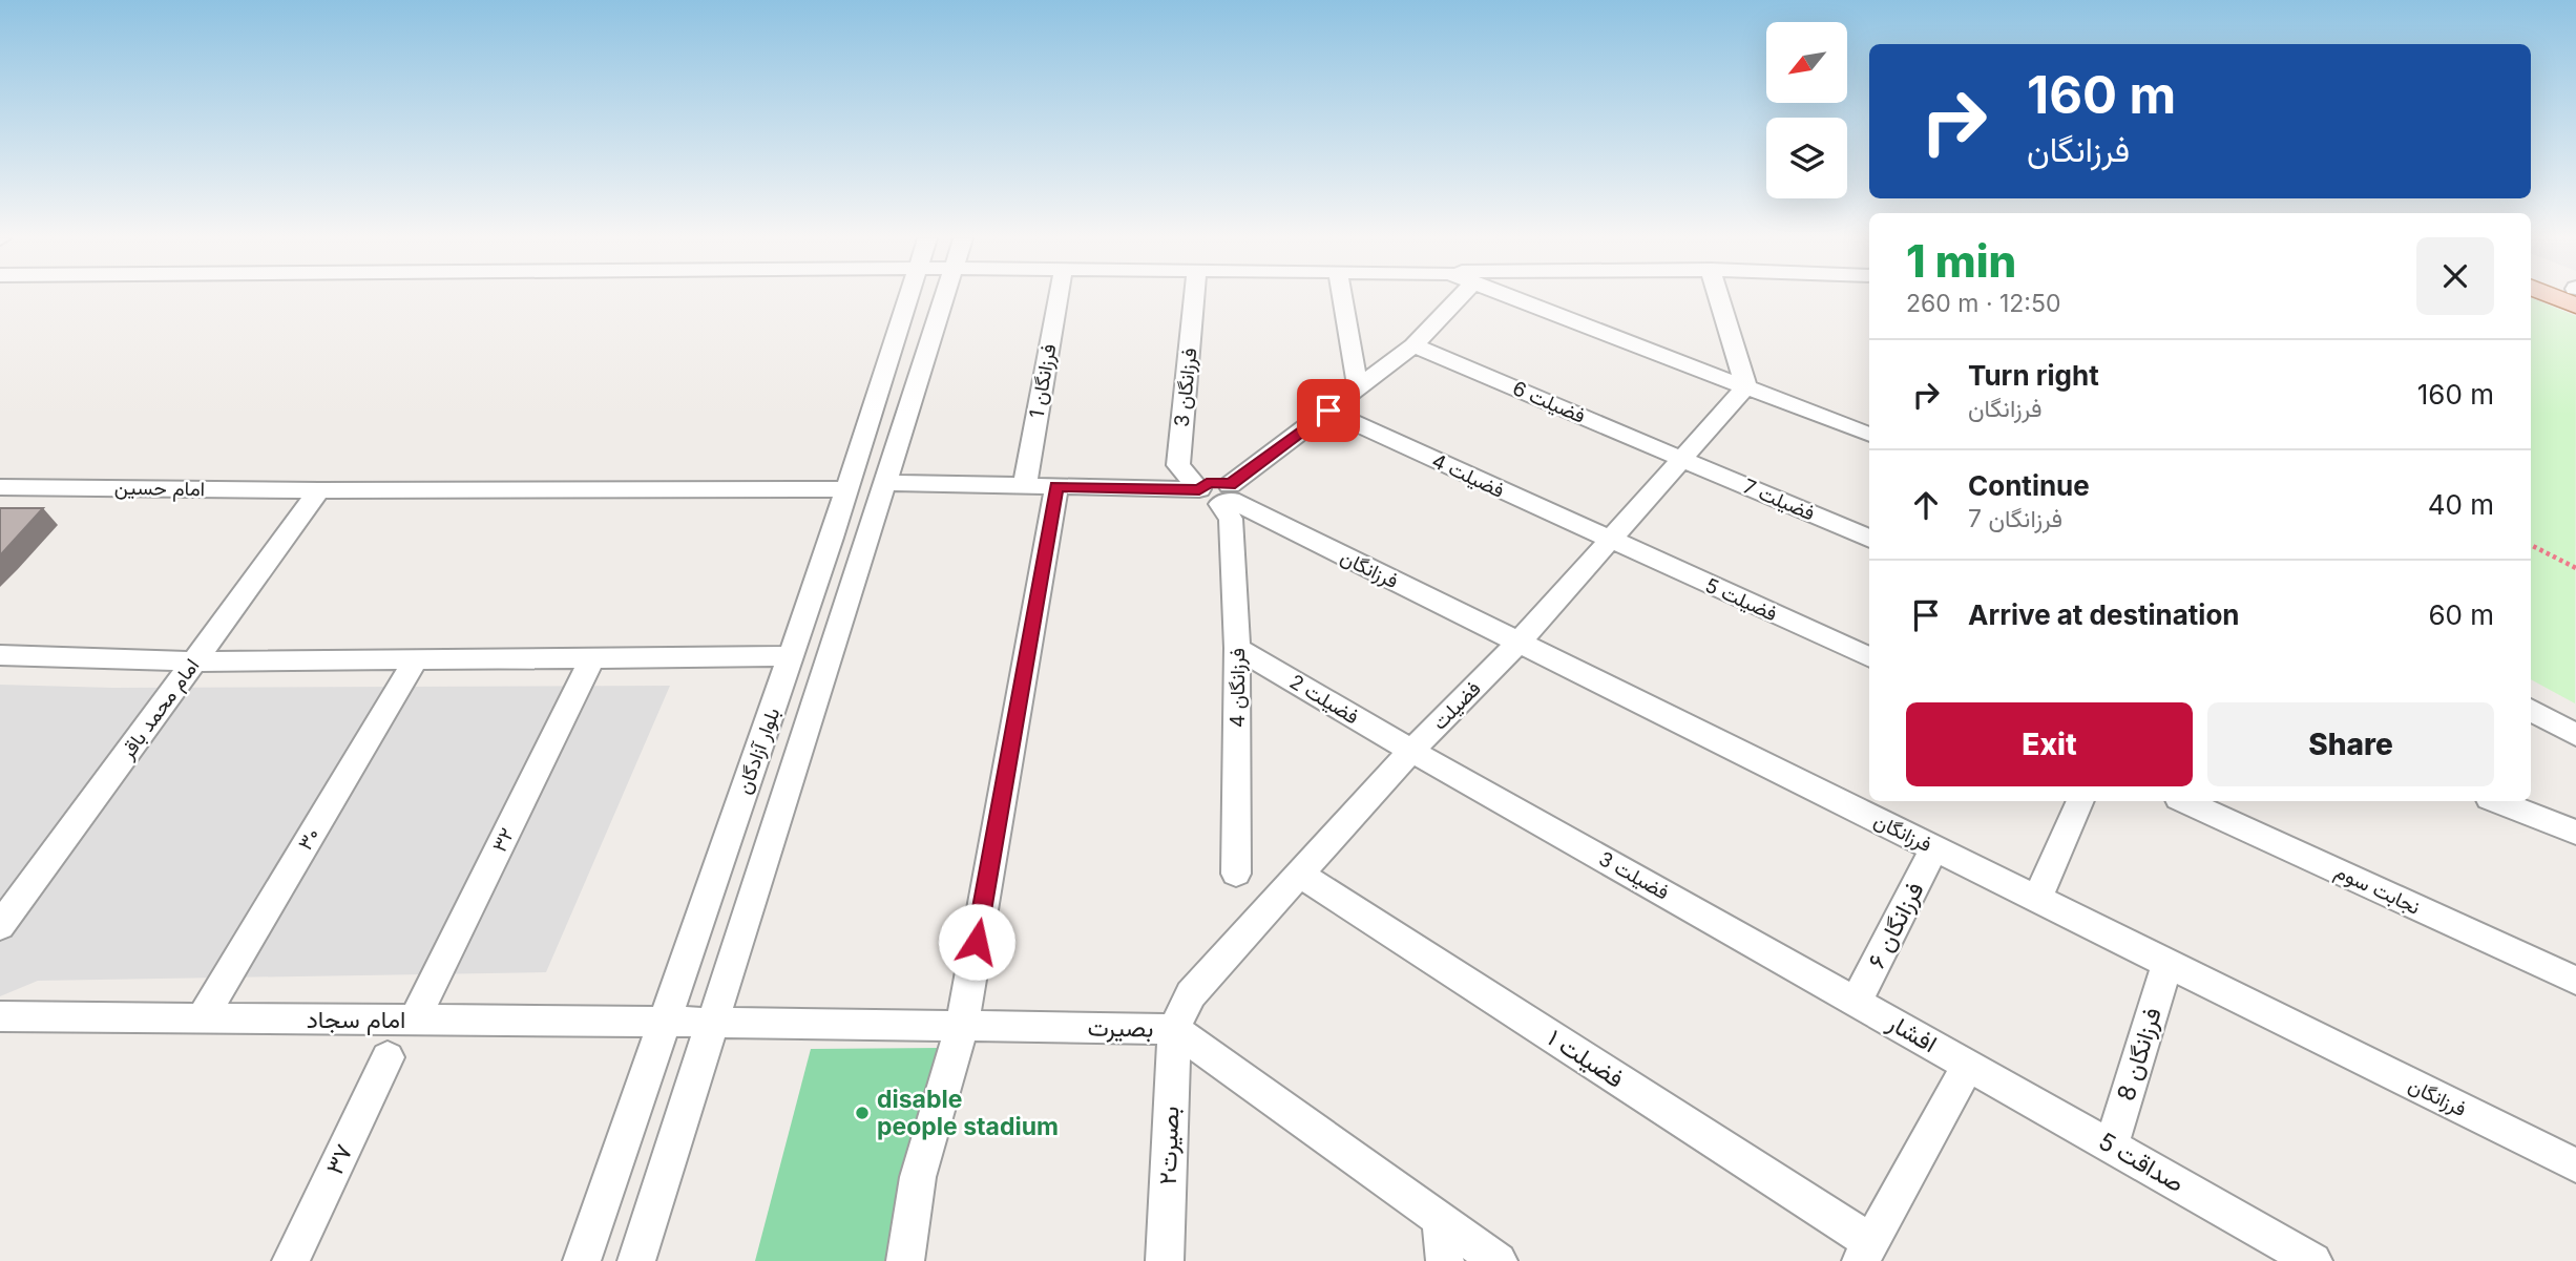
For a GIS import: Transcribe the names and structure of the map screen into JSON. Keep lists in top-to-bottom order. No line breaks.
{"streets":{"street":["فرزانگان 1","فرزانگان 3","فضیلت 6","فضیلت 4","امام حسین","فضیلت 7","فرزانگان","فضیلت 5","فرزانگان 4","فضیلت 2","فضیلت","امام محمد باقر","بلوار آزادگان","۳۰","۳۲","فضیلت 3","نجابت سوم","فرزانگان ۶","امام سجاد","بصیرت","افشار","فرزانگان 8","فضیلت ۱","بصیرت۲","۳۷","صداقت 5"]},"crossings":[["فرزانگان 1","فرزانگان"],["فرزانگان 3","فرزانگان"],["فرزانگان 3","فرزانگان 4"],["فضیلت 6","فضیلت 7"],["فضیلت 6","فضیلت"],["فضیلت 4","فضیلت 5"],["فضیلت 4","فضیلت"],["امام حسین","امام محمد باقر"],["امام حسین","بلوار آزادگان"],["فضیلت 7","فضیلت"],["فرزانگان","فرزانگان 4"],["فرزانگان","فضیلت"],["فرزانگان","بلوار آزادگان"],["فرزانگان","فرزانگان ۶"],["فرزانگان","فرزانگان 8"],["فضیلت 5","فضیلت"],["فرزانگان 4","فضیلت 2"],["فضیلت 2","فضیلت"],["فضیلت 2","فضیلت 3"],["فضیلت","فضیلت 3"],["فضیلت","بصیرت"],["فضیلت","فضیلت ۱"],["فضیلت","بصیرت۲"],["بلوار آزادگان","امام سجاد"],["بلوار آزادگان","بصیرت"],["۳۰","امام سجاد"],["۳۲","امام سجاد"],["فضیلت 3","فرزانگان ۶"],["فضیلت 3","افشار"],["فرزانگان ۶","افشار"],["امام سجاد","بصیرت"],["بصیرت","بصیرت۲"],["افشار","صداقت 5"],["فرزانگان 8","صداقت 5"]],"places":["disable people stadium"],"north":"bottom left","page":{"turn":["160 m","فرزانگان"],"heading":["1 min","260 m · 12:50"],"list":[{"name":"Turn right","note":"فرزانگان","value":"160 m"},{"name":"Continue","note":"فرزانگان 7","value":"40 m"},{"name":"Arrive at destination","value":"60 m"}],"buttons":["Exit","Share"]}}
